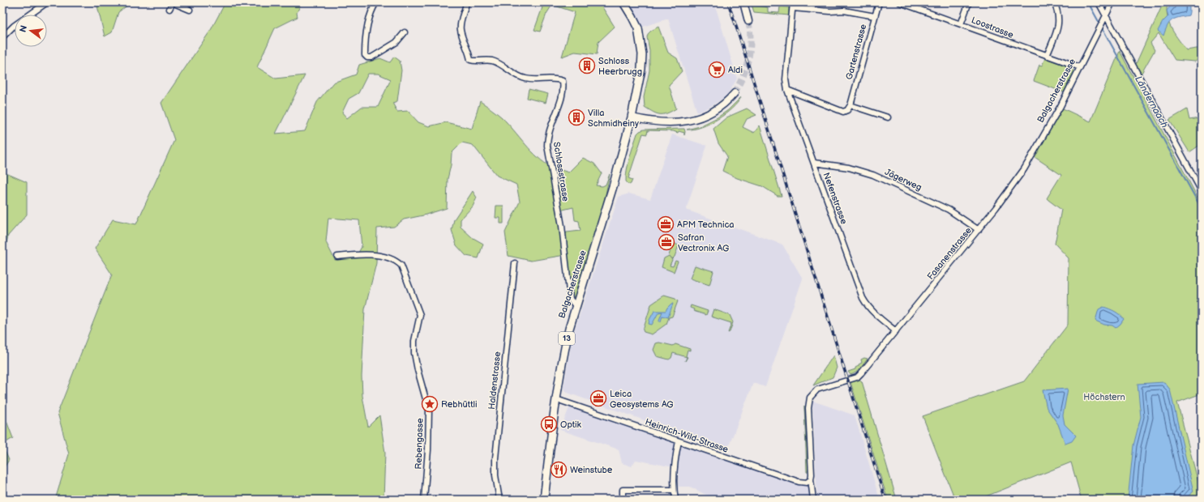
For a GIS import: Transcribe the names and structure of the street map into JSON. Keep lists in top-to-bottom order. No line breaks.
{"streets":{"main road":["Balgacherstrasse","13"],"street":["Loostrasse","Gartenstrasse","Schlossstrasse","Jägerweg","Nefenstrasse","Fasanenstrasse","Haldenstrasse","Heinrich-Wild-Strasse","Rebengasse"]},"crossings":[["Loostrasse","Balgacherstrasse"],["Balgacherstrasse","Schlossstrasse"],["Balgacherstrasse","Fasanenstrasse"],["Balgacherstrasse","Heinrich-Wild-Strasse"],["Jägerweg","Nefenstrasse"],["Jägerweg","Fasanenstrasse"],["Nefenstrasse","Fasanenstrasse"]],"water":["Ländernaach"],"parks":["Höchstern"],"places":{"building":["Schloss Heerbrugg","Villa Schmidheiny"],"supermarket":["Aldi"],"office":["APM Technica","Safran Vectronix AG","Leica Geosystems AG"],"place":["Rebhüttli"],"bus stop":["Optik"],"restaurant":["Weinstube"]},"north":"left"}
